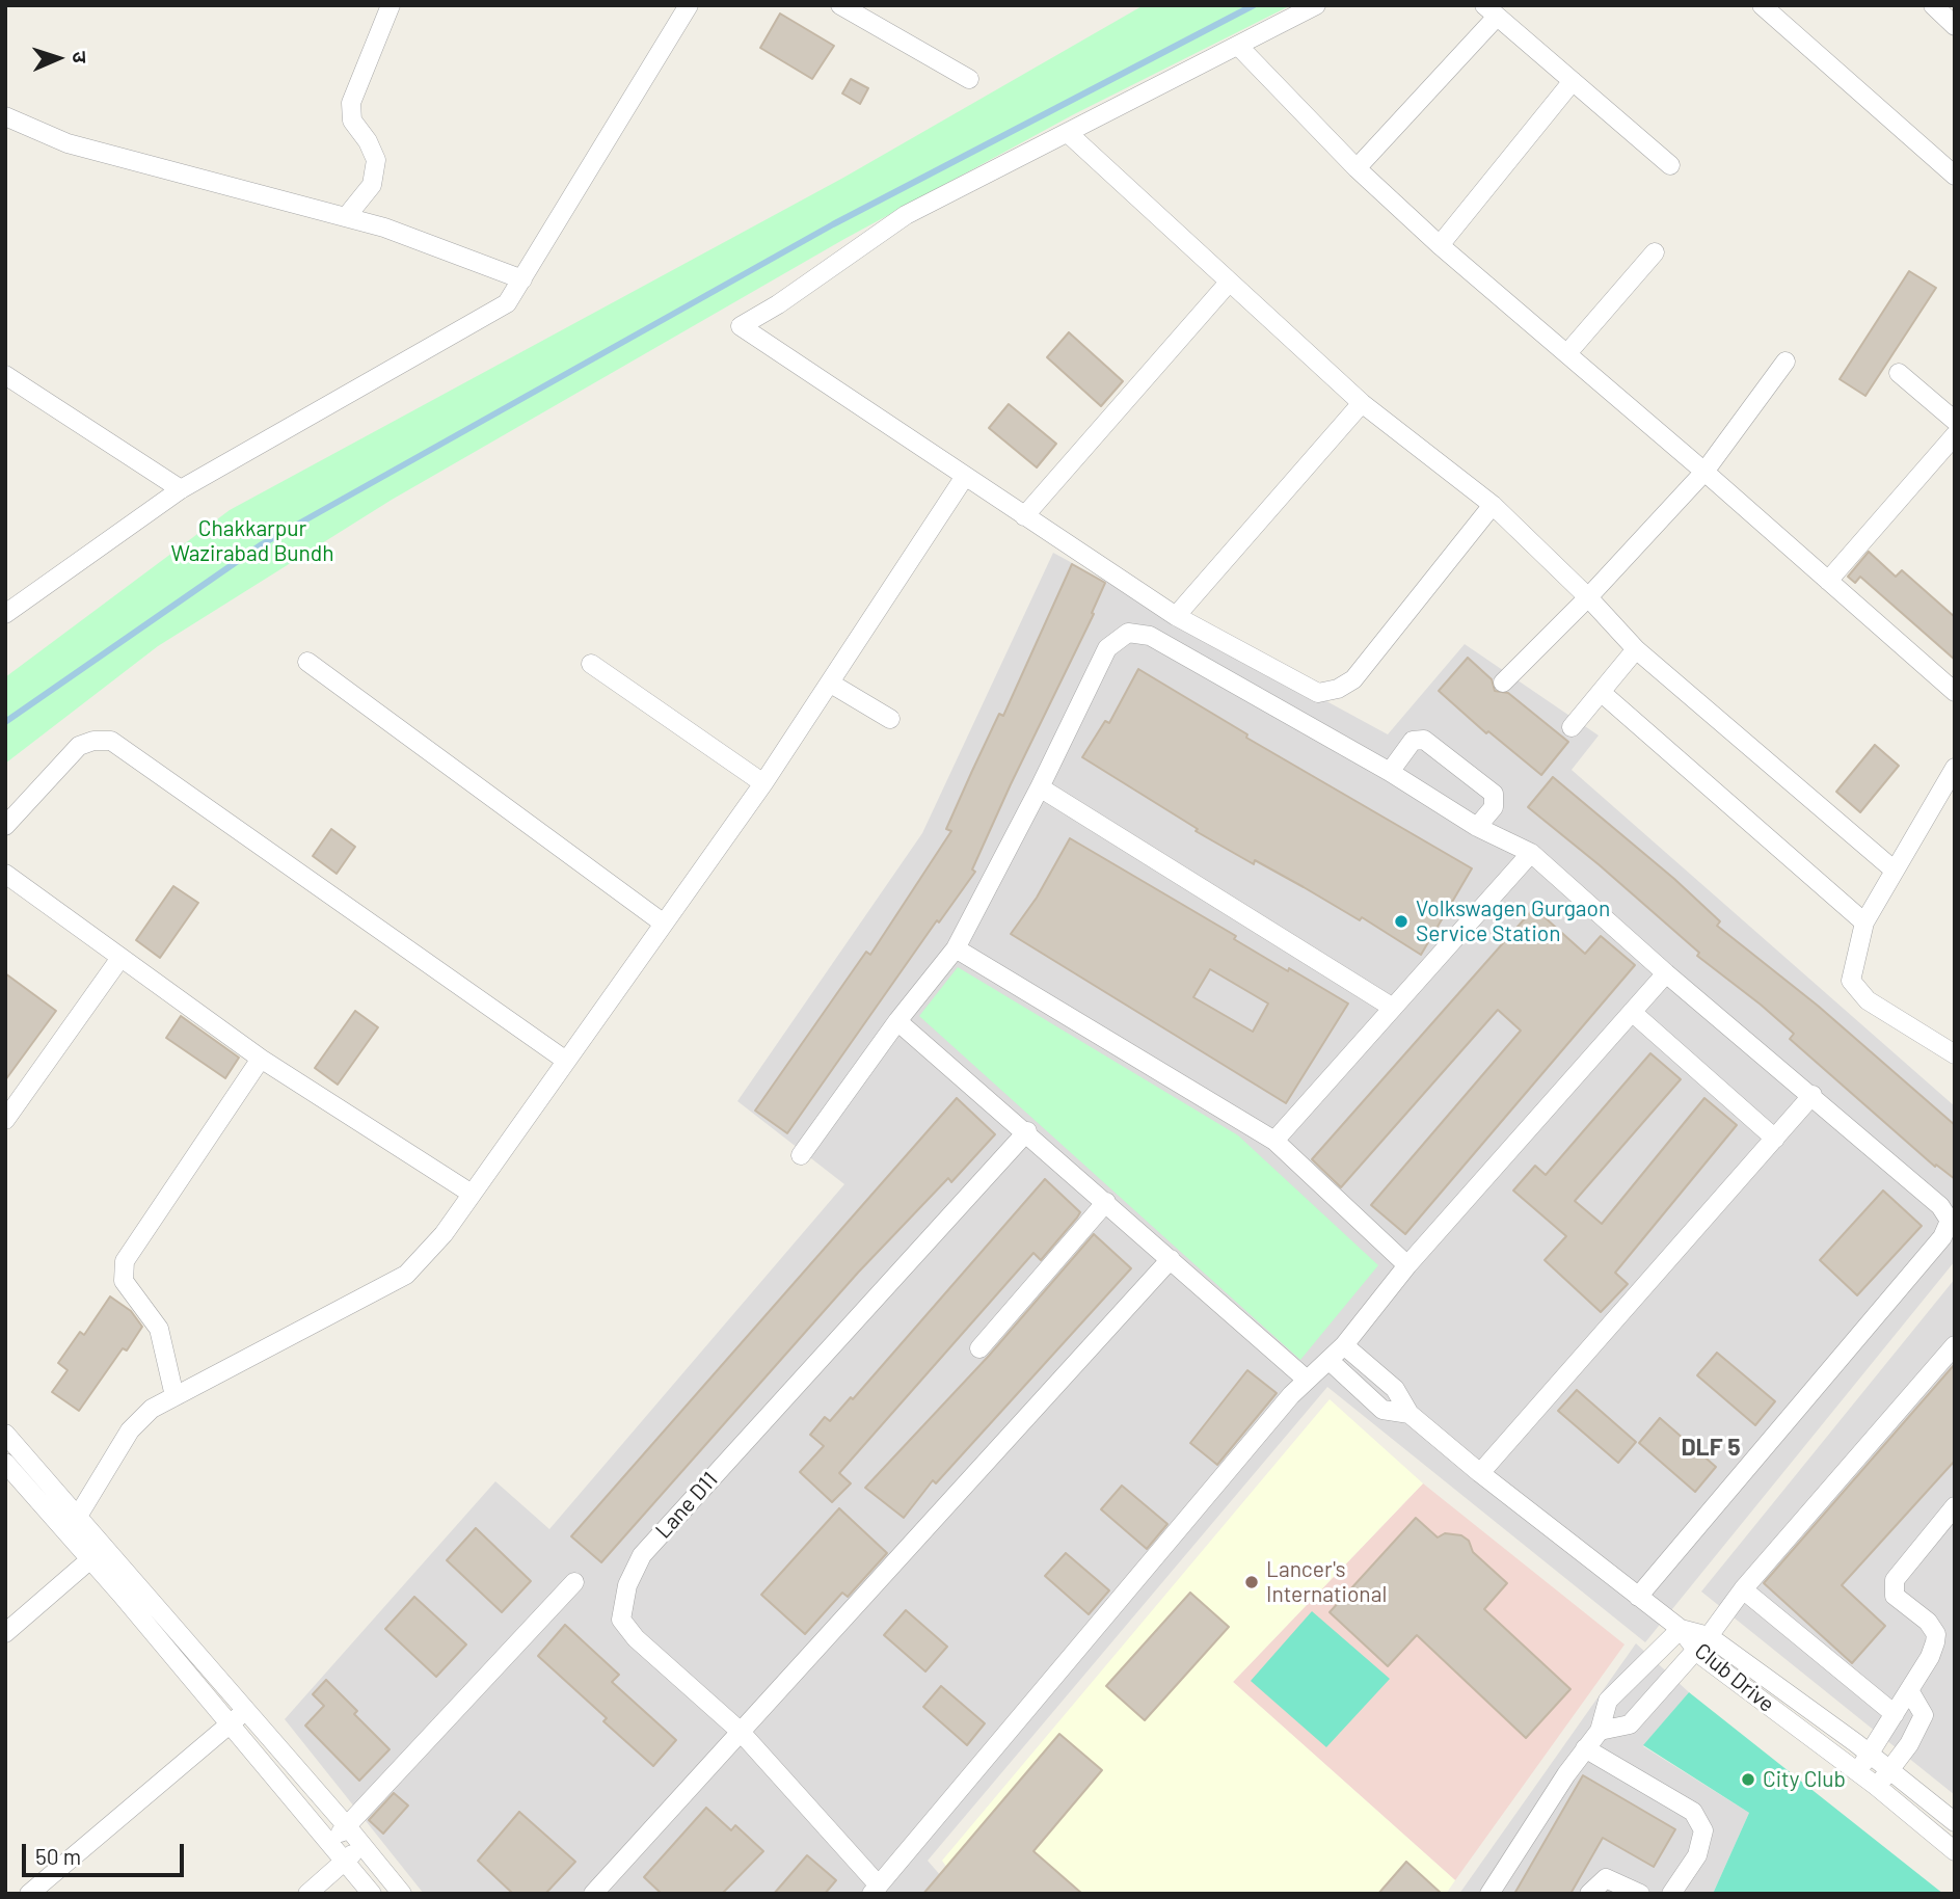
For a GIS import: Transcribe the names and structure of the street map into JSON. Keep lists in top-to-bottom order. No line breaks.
{"streets":{"street":["Lane D11","Club Drive"]},"districts":["DLF 5"],"parks":["Chakkarpur Wazirabad Bundh"],"places":["Volkswagen Gurgaon Service Station","Lancer's International","City Club"],"scale_bar":"50 m","north":"right"}
